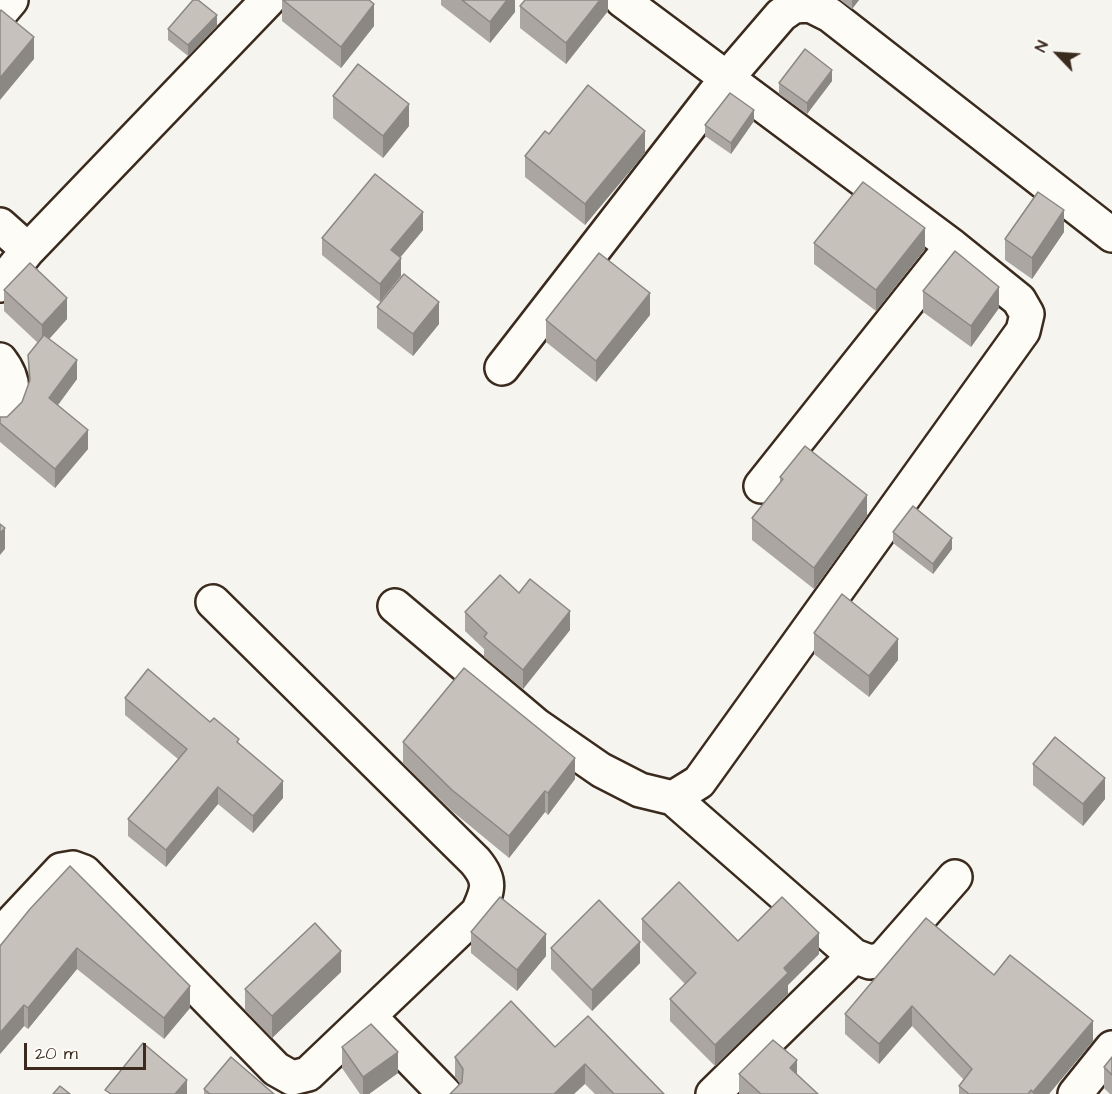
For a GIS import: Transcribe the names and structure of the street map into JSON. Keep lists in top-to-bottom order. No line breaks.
{"scale_bar":"20 m","north":"top left"}
